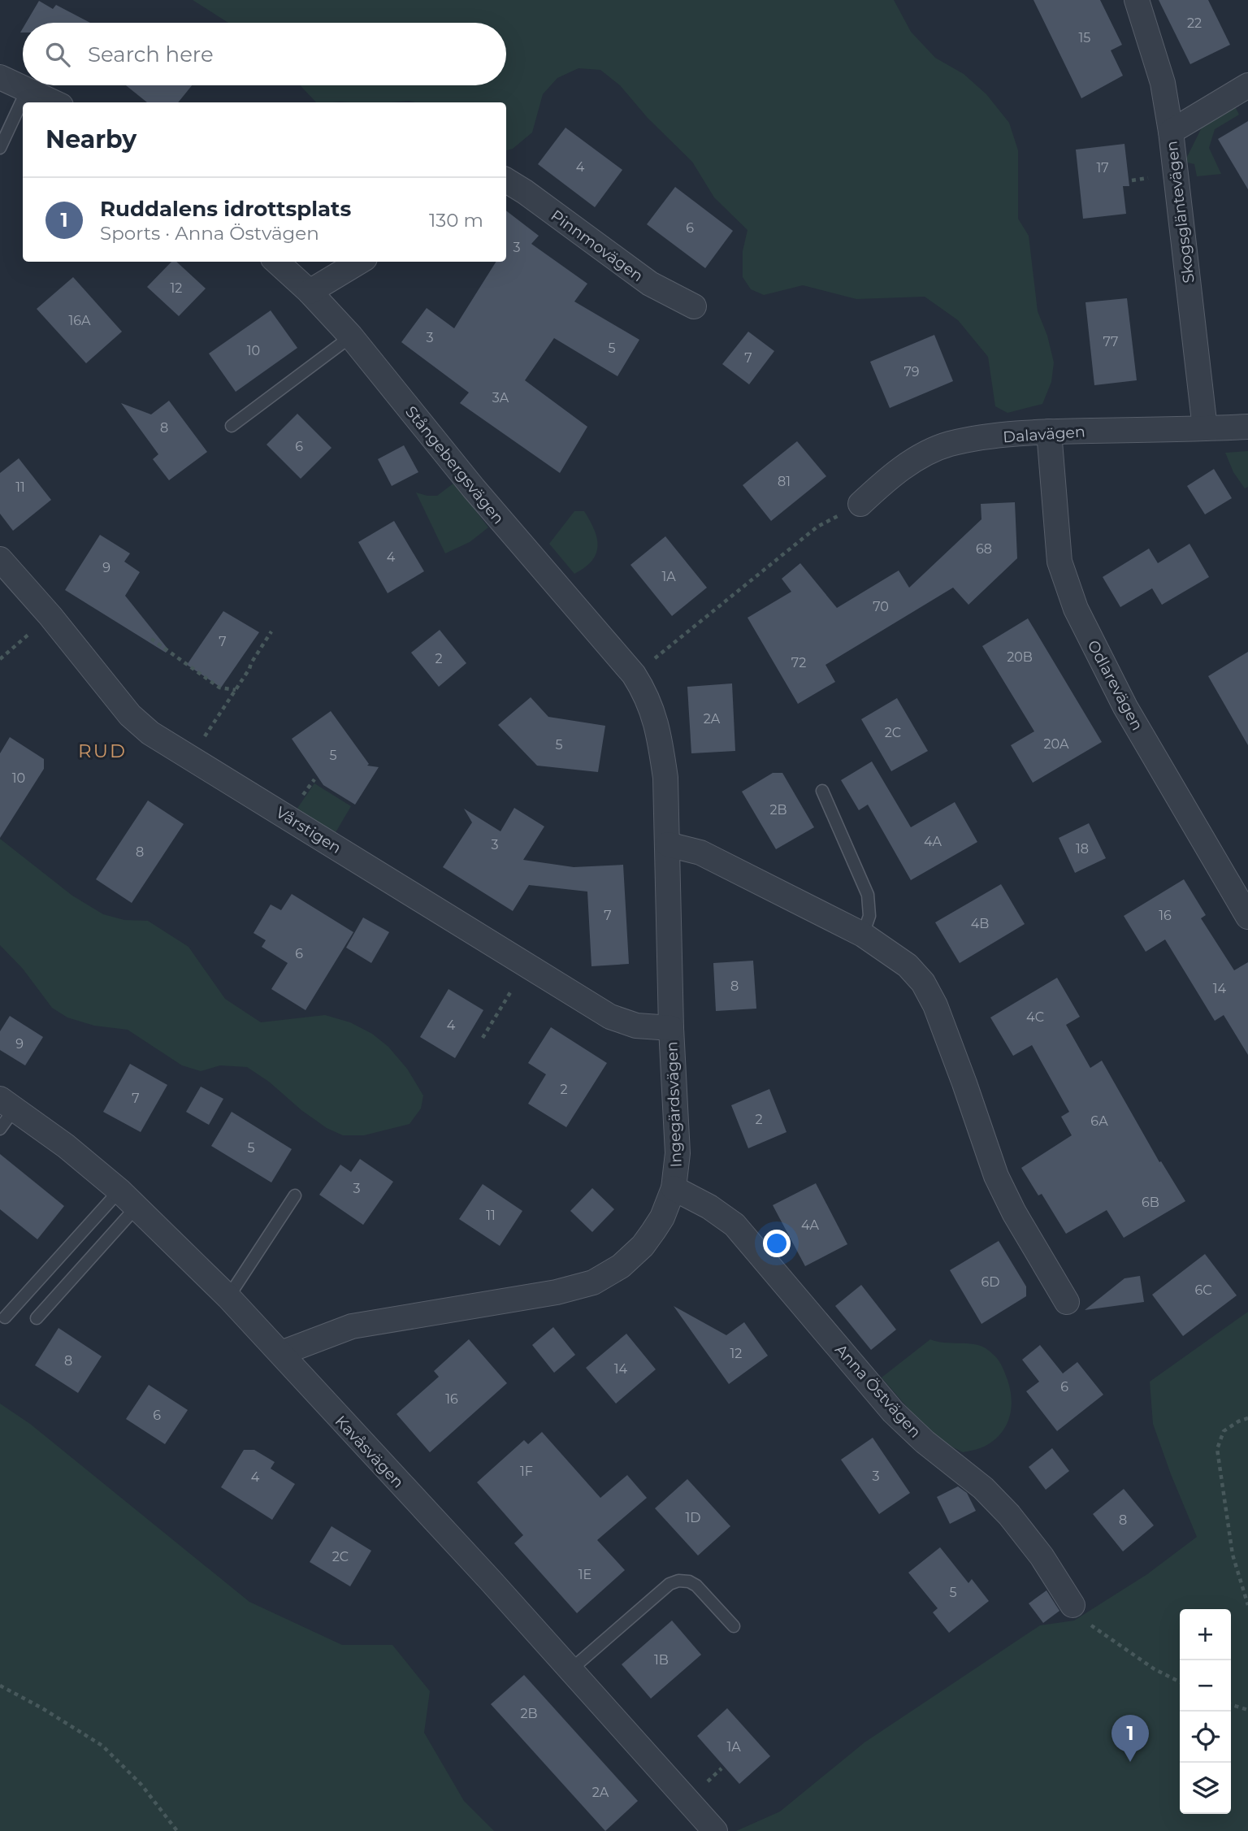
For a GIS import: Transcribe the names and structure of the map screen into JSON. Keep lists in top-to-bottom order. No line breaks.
{"streets":{"street":["Skogsgläntevägen","Pinnmovägen","Dalavägen","Stångebergsvägen","Odlarevägen","Vårstigen","Ingegärdsvägen","Anna Östvägen","Kavåsvägen"]},"crossings":[["Skogsgläntevägen","Dalavägen"],["Dalavägen","Odlarevägen"],["Stångebergsvägen","Ingegärdsvägen"],["Vårstigen","Ingegärdsvägen"],["Ingegärdsvägen","Anna Östvägen"],["Ingegärdsvägen","Kavåsvägen"]],"districts":["RUD"],"house_numbers":["22","15","4","17","6","3","12","16A","3","77","5","10","7","79","3A","8","6","81","11","68","4","9","1A","70","7","20B","2","72","2A","2C","20A","5","5","10","2B","4A","3","18","8","7","16","4B","6","8","14","4C","4","9","2","7","2","6A","5","3","6B","11","4A","6D","6C","12","8","14","6","16","6","1F","3","4","1D","8","2C","1E","5","1B","2B","1A","2A"],"page":{"search":"Search here","heading":"Nearby","list":[{"mark":"1","name":"Ruddalens idrottsplats","note":"Sports · Anna Östvägen","value":"130 m"}],"map_buttons":["+","−"],"pins":"1"}}
